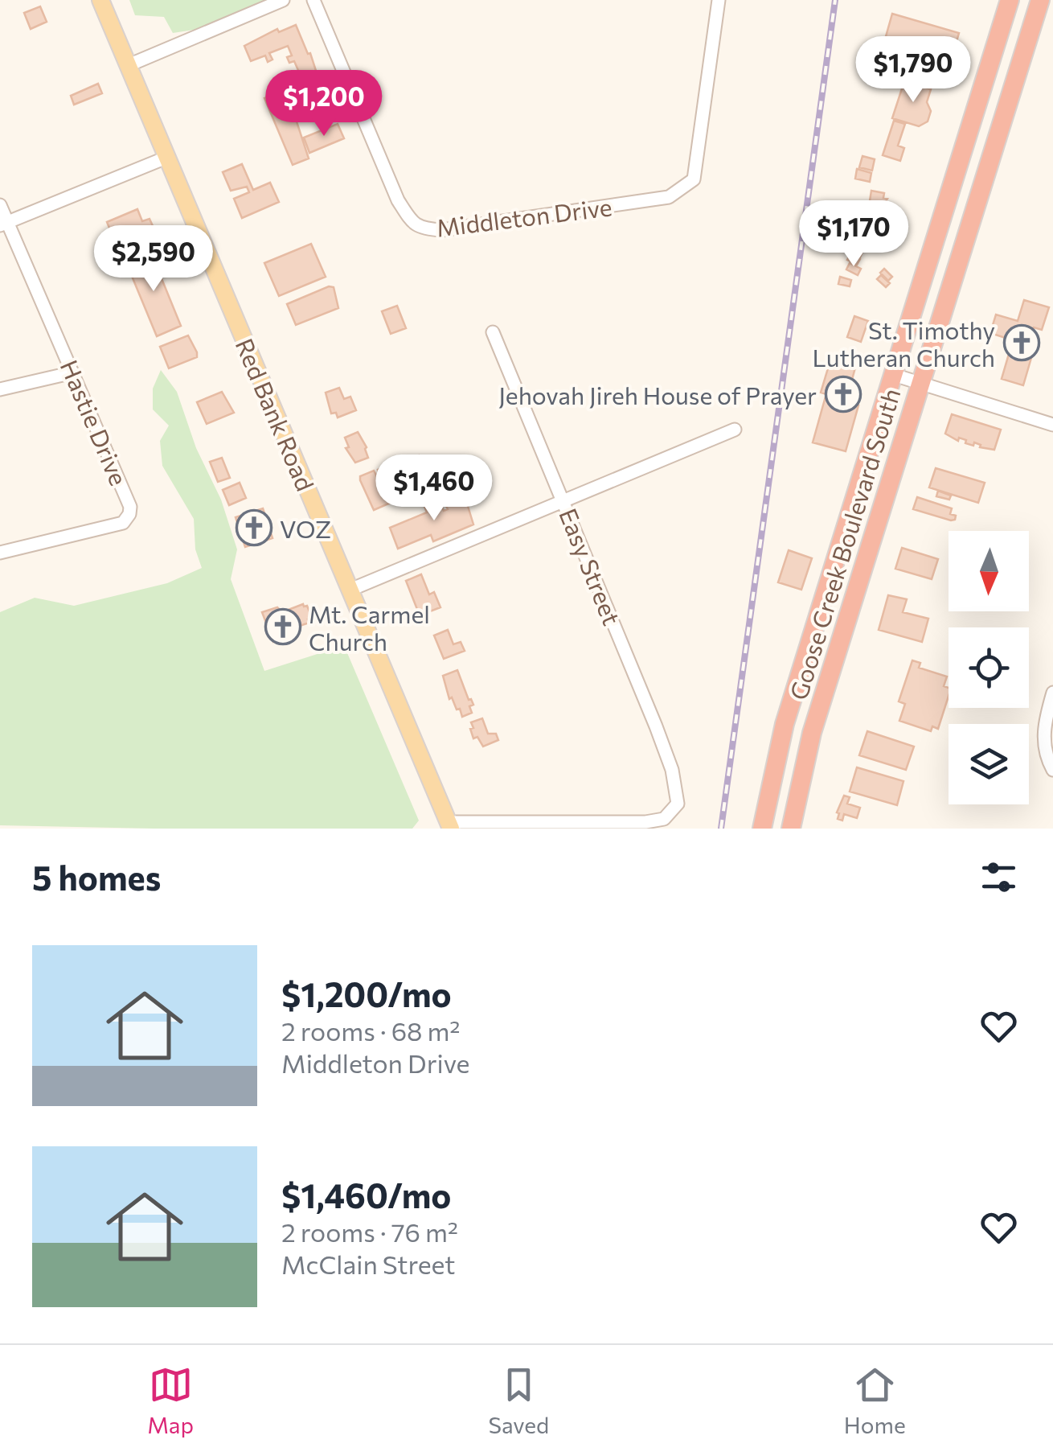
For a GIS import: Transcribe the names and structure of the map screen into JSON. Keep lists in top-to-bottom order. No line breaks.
{"streets":{"highway":["Goose Creek Boulevard South"],"main road":["Red Bank Road"],"street":["Middleton Drive","Hastie Drive","Easy Street"]},"crossings":[["Red Bank Road","Easy Street"]],"places":{"church":["St. Timothy Lutheran Church","Jehovah Jireh House of Prayer","VOZ","Mt. Carmel Church"]},"north":"bottom","page":{"price":["$1,790","$1,200","$1,170","$2,590","$1,460"],"heading":"5 homes","list":[{"name":"$1,200/mo","note":"2 rooms · 68 m² · Middleton Drive"},{"name":"$1,460/mo","note":"2 rooms · 76 m² · McClain Street"}],"tabs":["Map","Saved","Home"]}}
